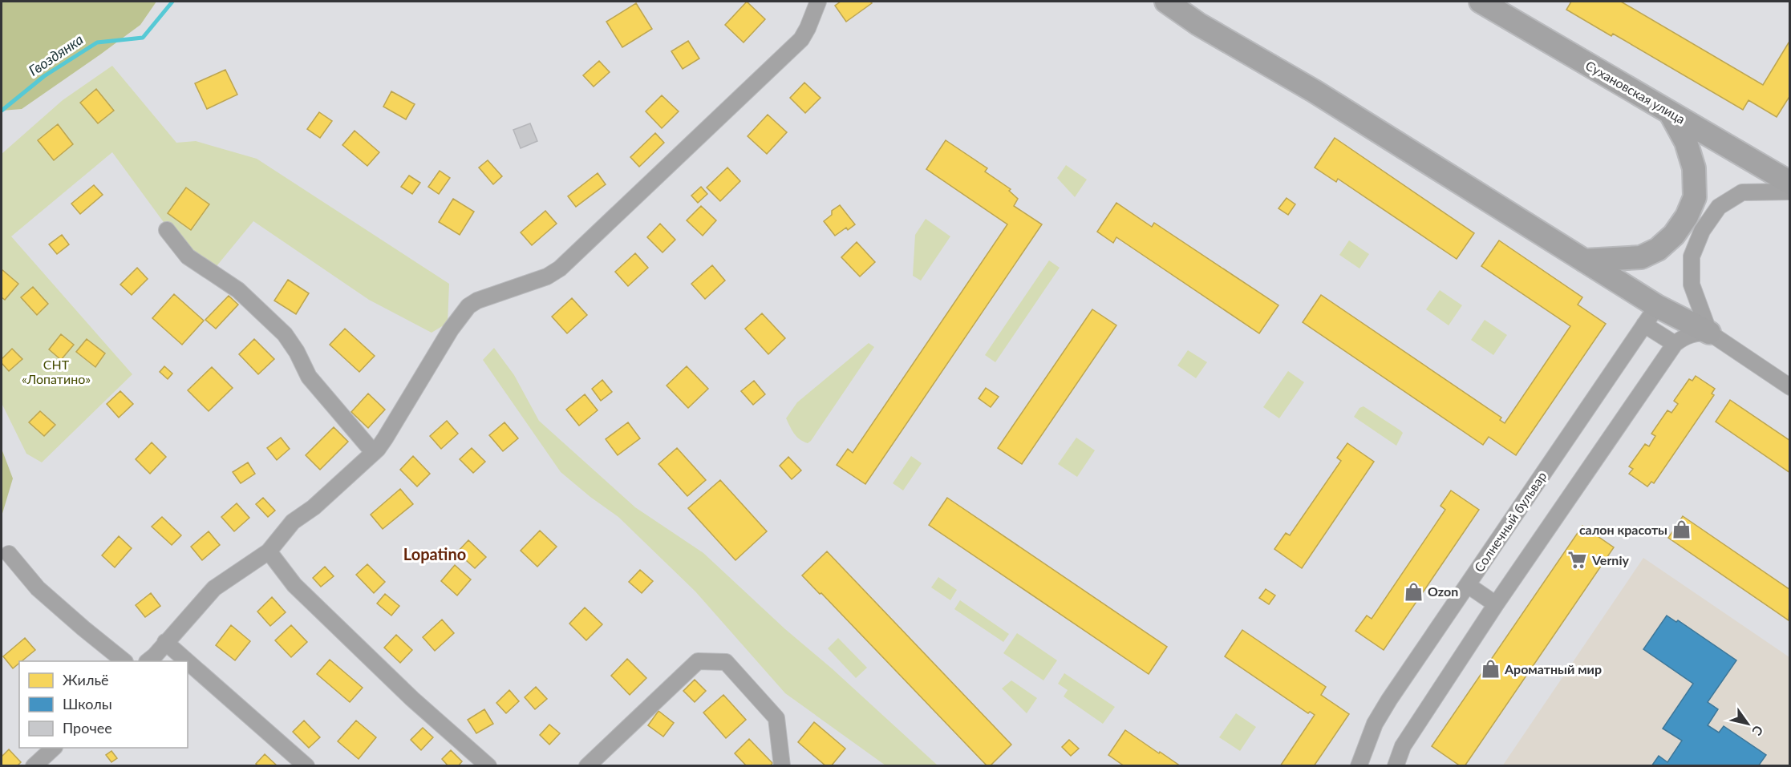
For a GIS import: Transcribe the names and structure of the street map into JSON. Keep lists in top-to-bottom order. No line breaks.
{"streets":{"street":["Сухановская улица","Солнечный бульвар"]},"districts":["Lopatino"],"water":["Гвоздянка"],"parks":["СНТ «Лопатино»"],"places":{"shop":["салон красоты","Ozon","Ароматный мир"],"supermarket":["Verniy"]},"legend":["Жильё","Школы","Прочее"],"north":"bottom right"}
